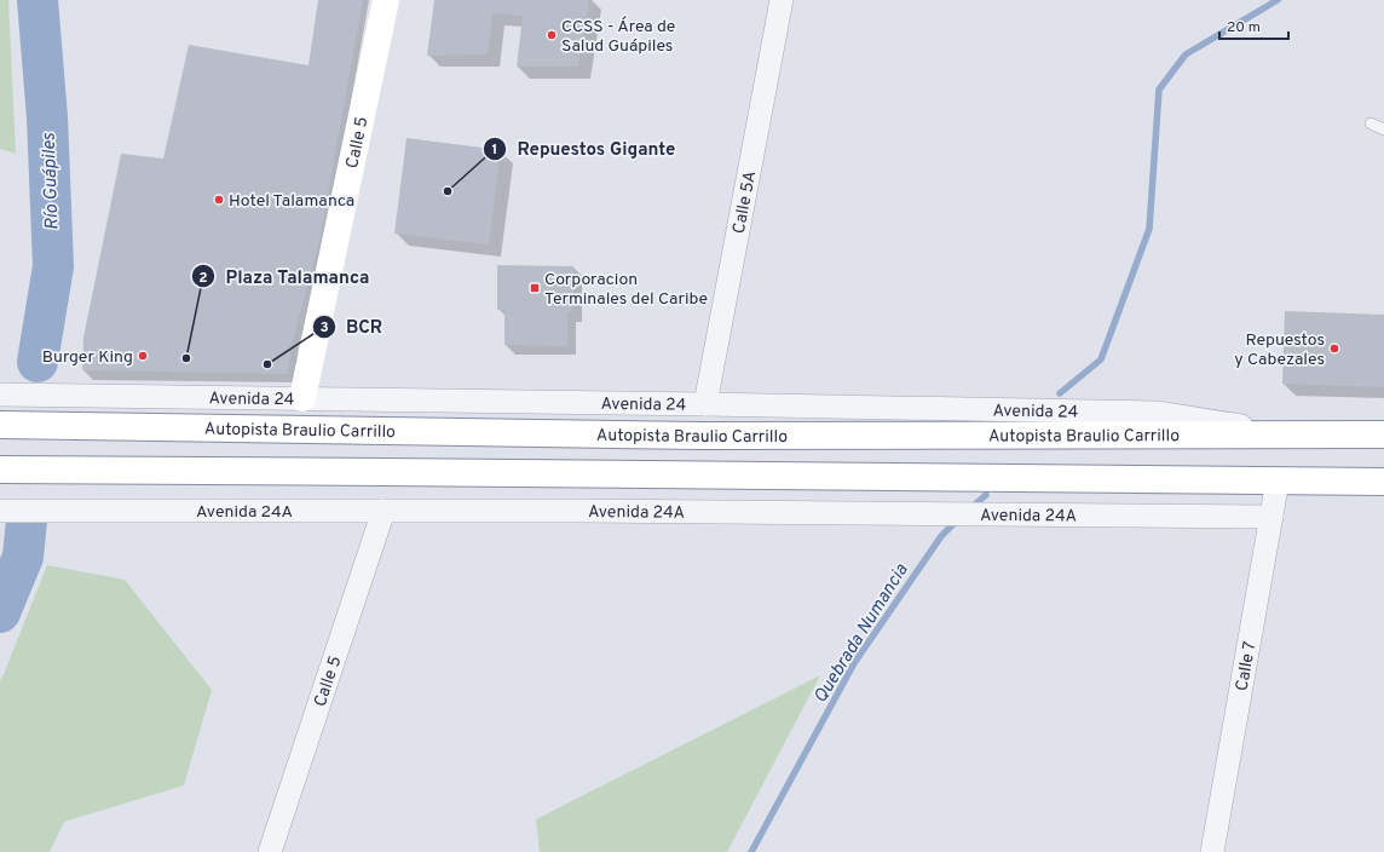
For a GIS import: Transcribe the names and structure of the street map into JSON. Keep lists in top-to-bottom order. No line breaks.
{"streets":{"main road":["Calle 5","Autopista Braulio Carrillo"],"street":["Calle 5A","Avenida 24","Avenida 24A","Calle 7"]},"crossings":[["Calle 5","Avenida 24"],["Calle 5","Avenida 24A"],["Calle 5A","Avenida 24"],["Avenida 24","Autopista Braulio Carrillo"],["Avenida 24A","Calle 7"]],"water":["Río Guápiles","Quebrada Numancia"],"places":{"other":["CCSS - Área de Salud Guápiles","Repuestos Gigante","Hotel Talamanca","Repuestos y Cabezales","Burger King","Plaza Talamanca","BCR"],"transit":["Corporacion Terminales del Caribe"]},"scale_bar":"20 m"}
